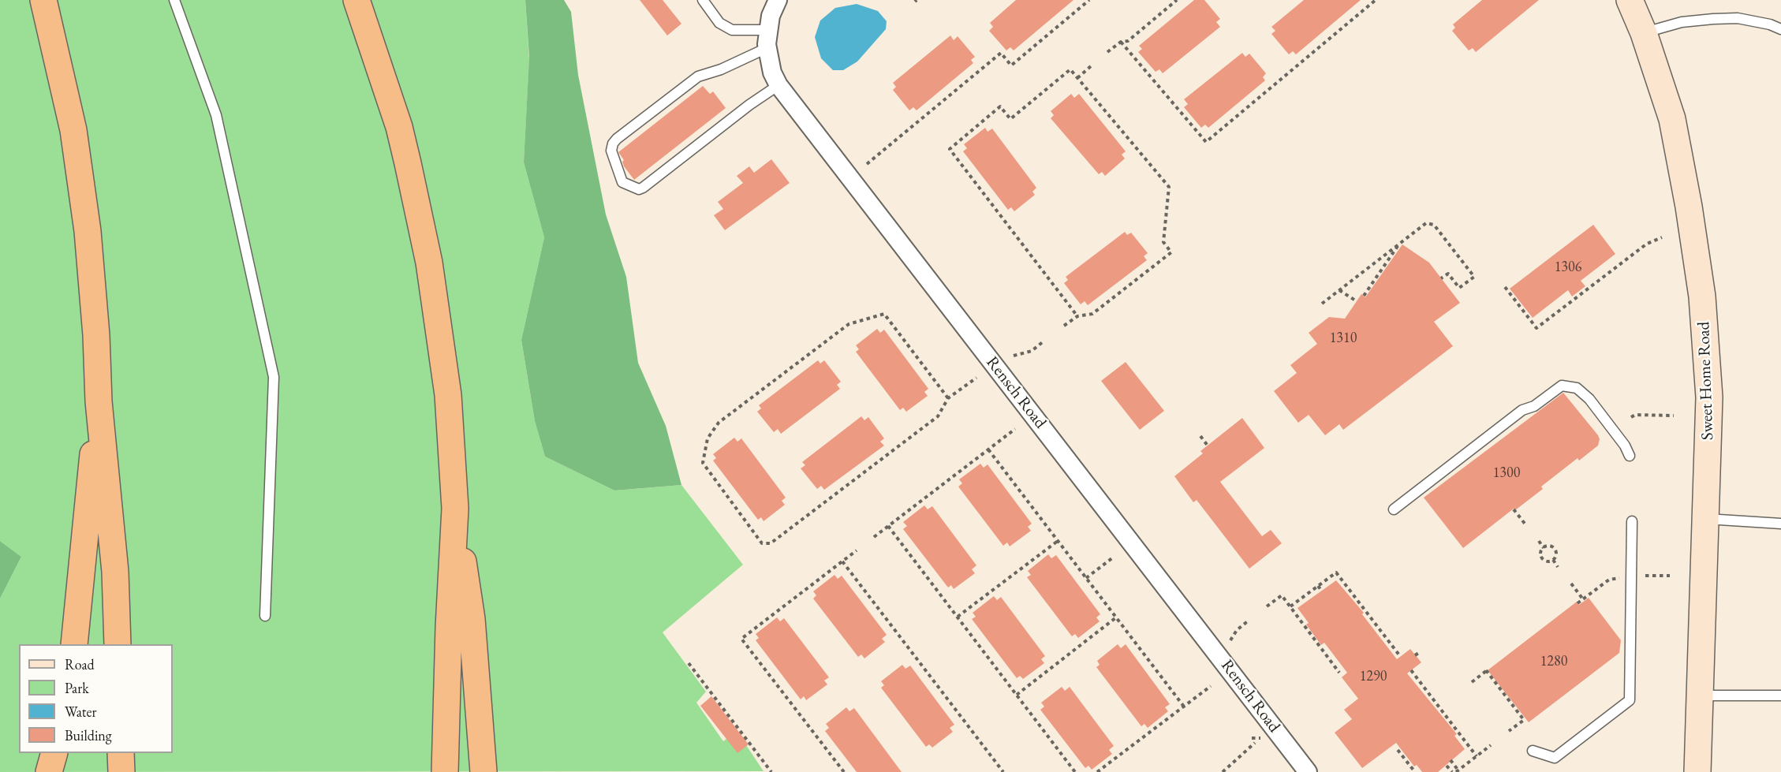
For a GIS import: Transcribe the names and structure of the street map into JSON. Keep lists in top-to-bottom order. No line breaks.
{"streets":{"main road":["Sweet Home Road"],"street":["Rensch Road"]},"house_numbers":["1306","1310","1300","1280","1290"],"legend":["Road","Park","Water","Building"]}
